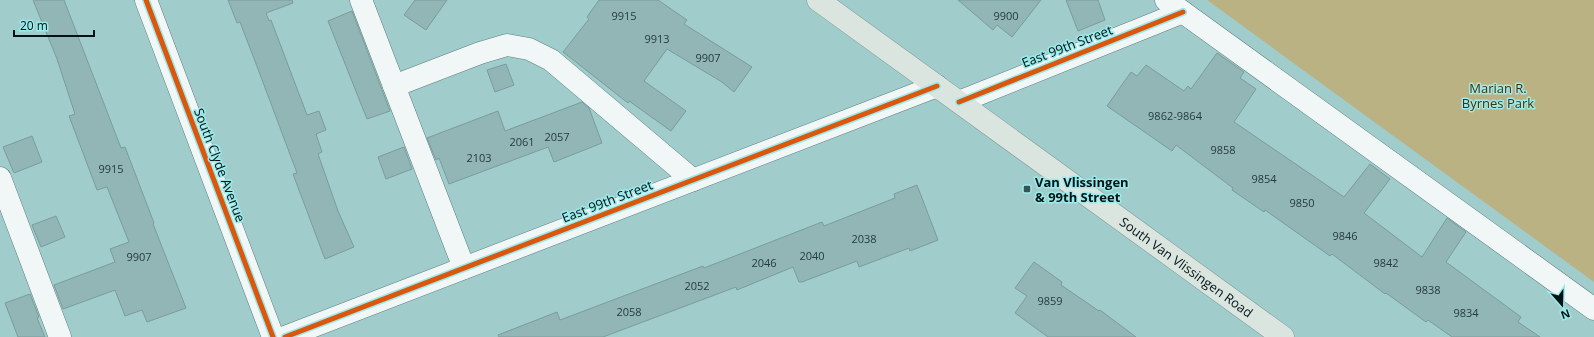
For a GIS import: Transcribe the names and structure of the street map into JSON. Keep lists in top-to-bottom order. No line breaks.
{"streets":{"main road":["South Van Vlissingen Road"],"street":["East 99th Street","South Clyde Avenue"]},"crossings":[["East 99th Street","South Van Vlissingen Road"]],"parks":["Marian R. Byrnes Park"],"places":{"transit":["Van Vlissingen & 99th Street"]},"house_numbers":["9915","9900","9913","9907","9862-9864","2057","2061","9858","2103","9915","9854","9850","9846","2038","2040","9907","2046","9842","2052","9838","9859","2058","9834"],"scale_bar":"20 m","north":"bottom"}
